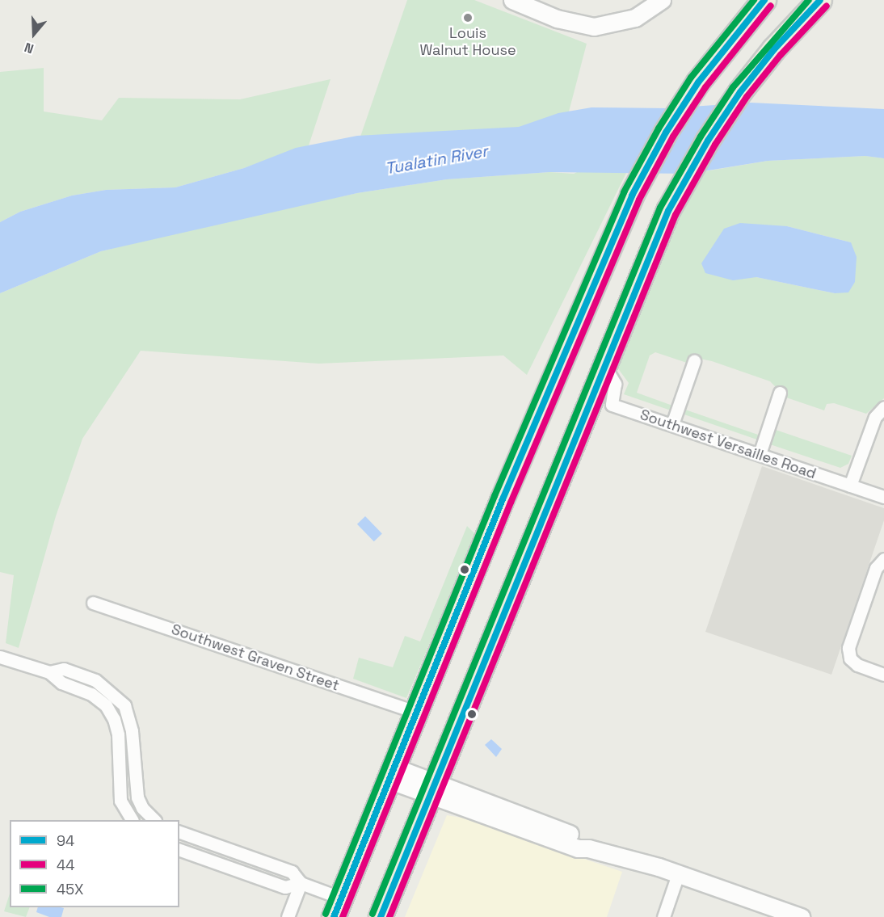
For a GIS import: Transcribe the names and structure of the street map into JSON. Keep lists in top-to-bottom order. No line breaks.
{"streets":{"street":["Southwest Versailles Road","Southwest Graven Street"]},"water":["Tualatin River"],"places":["Louis Walnut House"],"lines":["transit line 94","transit line 45X","transit line 44"],"legend":["94","44","45X"],"north":"bottom"}
